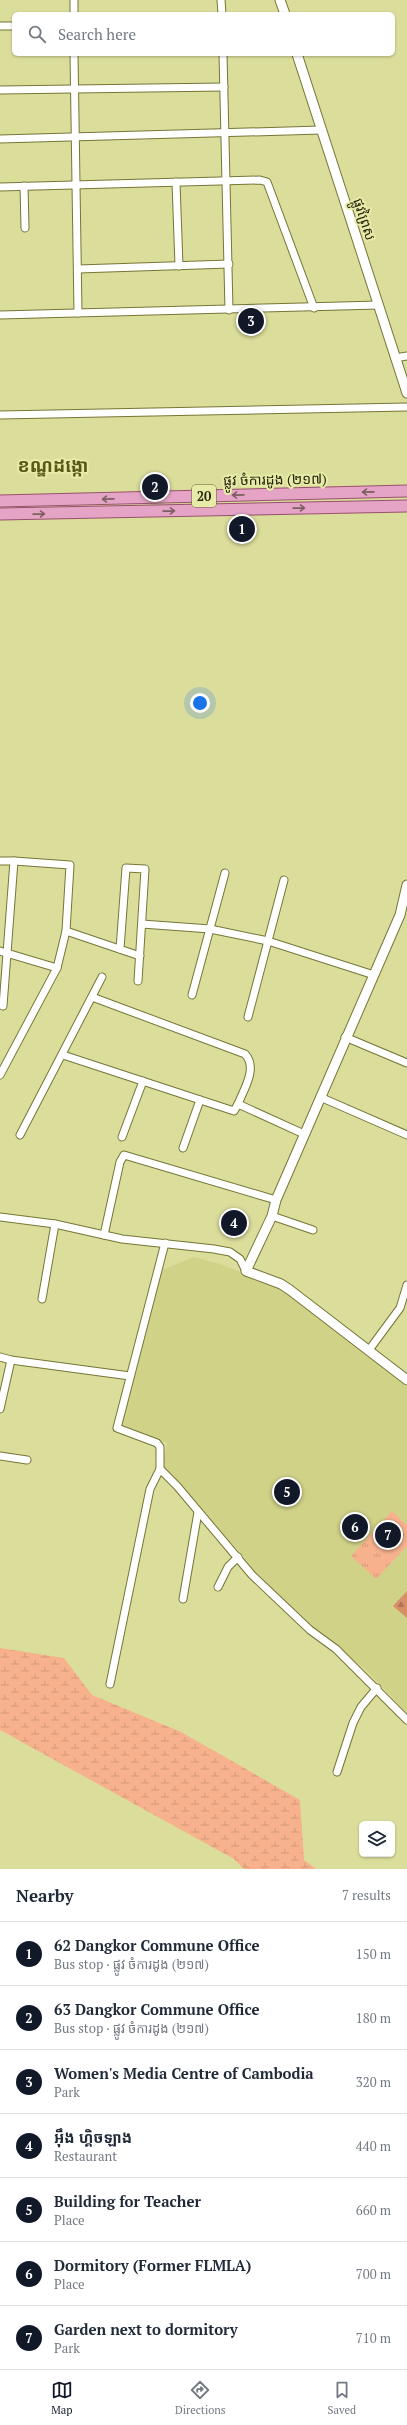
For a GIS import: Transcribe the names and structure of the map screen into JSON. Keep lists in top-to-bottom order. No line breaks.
{"streets":{"main road":["ផ្លូវ ចំការដូង (២១៧)","20"],"street":["ផ្លូវព្រៃស"]},"districts":["ខណ្ឌដង្កោ"],"page":{"search":"Search here","pins":["3","2","1","4","5","6","7"],"heading":["Nearby","7 results"],"list":[{"mark":"1","name":"62 Dangkor Commune Office","note":"Bus stop · ផ្លូវ ចំការដូង (២១៧)","value":"150 m"},{"mark":"2","name":"63 Dangkor Commune Office","note":"Bus stop · ផ្លូវ ចំការដូង (២១៧)","value":"180 m"},{"mark":"3","name":"Women's Media Centre of Cambodia","note":"Park","value":"320 m"},{"mark":"4","name":"អ៊ឹង ហ្គិចឡាង","note":"Restaurant","value":"440 m"},{"mark":"5","name":"Building for Teacher","note":"Place","value":"660 m"},{"mark":"6","name":"Dormitory (Former FLMLA)","note":"Place","value":"700 m"},{"mark":"7","name":"Garden next to dormitory","note":"Park","value":"710 m"}],"nav":["Map","Directions","Saved"]}}
